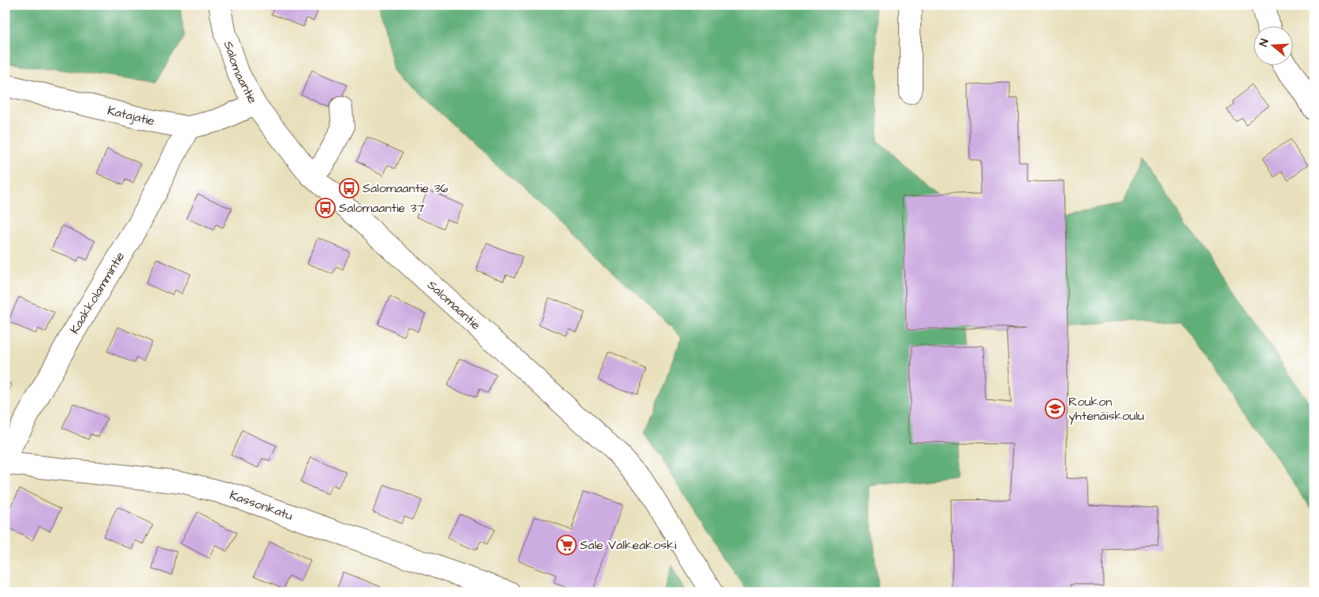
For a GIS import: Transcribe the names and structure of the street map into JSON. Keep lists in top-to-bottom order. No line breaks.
{"streets":{"street":["Salomaantie","Katajatie","Kaakkolammintie","Kassonkatu"]},"crossings":[["Salomaantie","Katajatie"],["Katajatie","Kaakkolammintie"]],"places":{"bus stop":["Salomaantie 36","Salomaantie 37"],"school or university":["Roukon yhtenäiskoulu"],"supermarket":["Sale Valkeakoski"]},"north":"left"}
